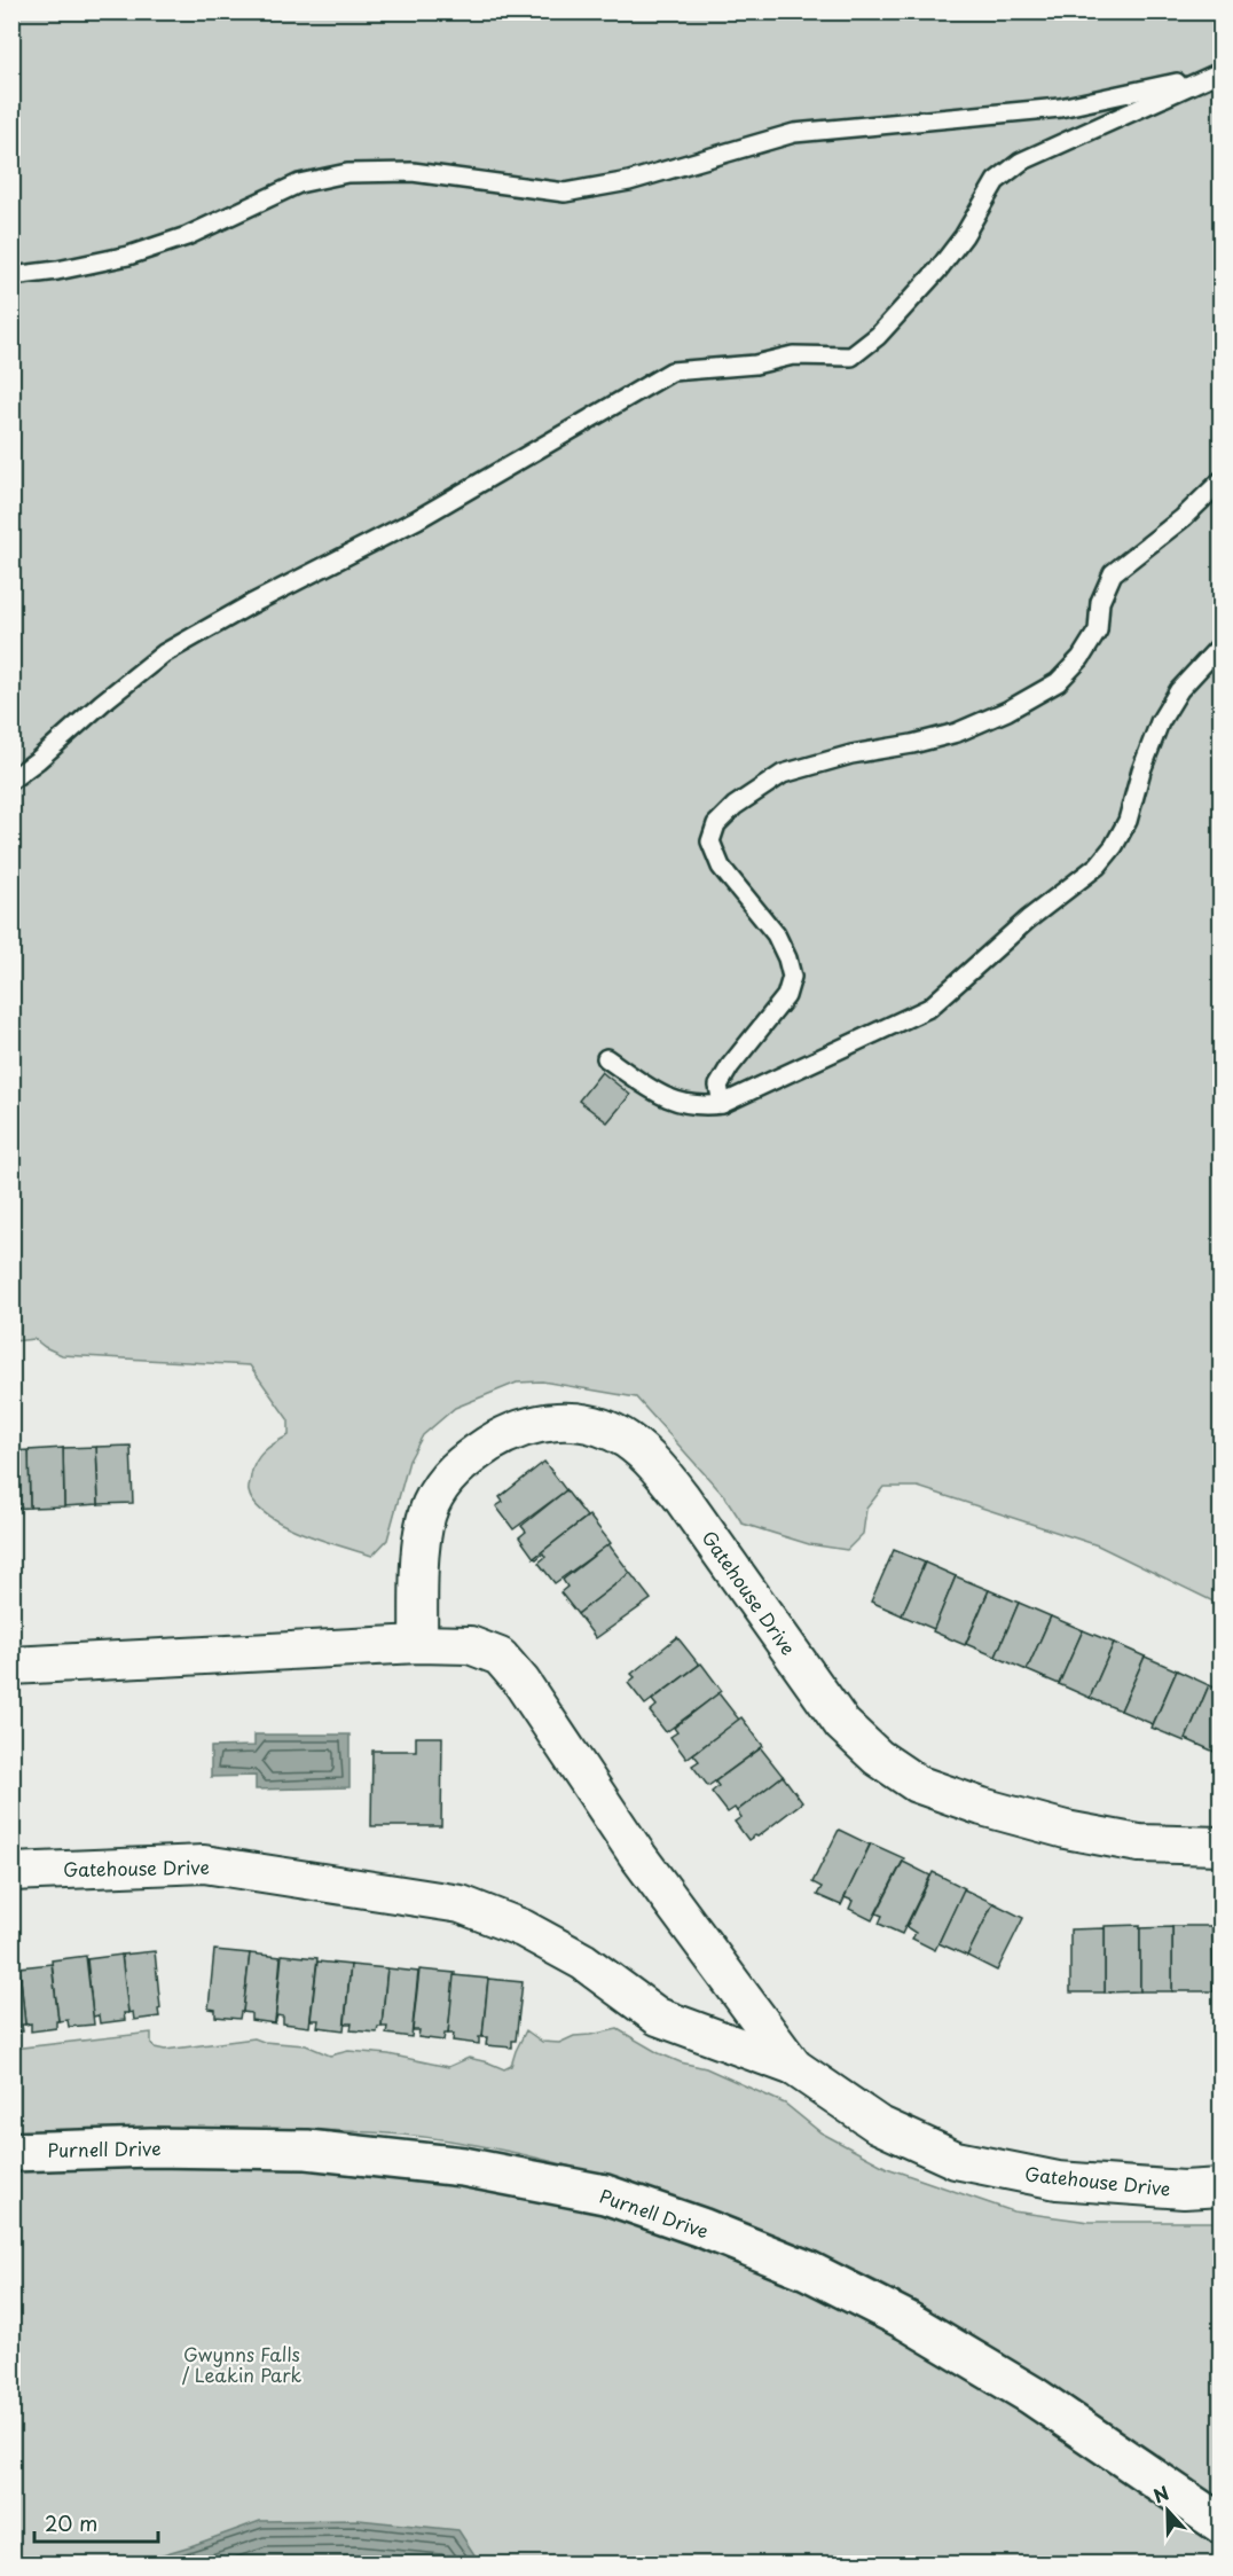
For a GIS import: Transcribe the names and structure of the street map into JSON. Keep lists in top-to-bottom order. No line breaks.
{"streets":{"street":["Gatehouse Drive","Purnell Drive"]},"parks":["Gwynns Falls / Leakin Park"],"scale_bar":"20 m","north":"top"}
